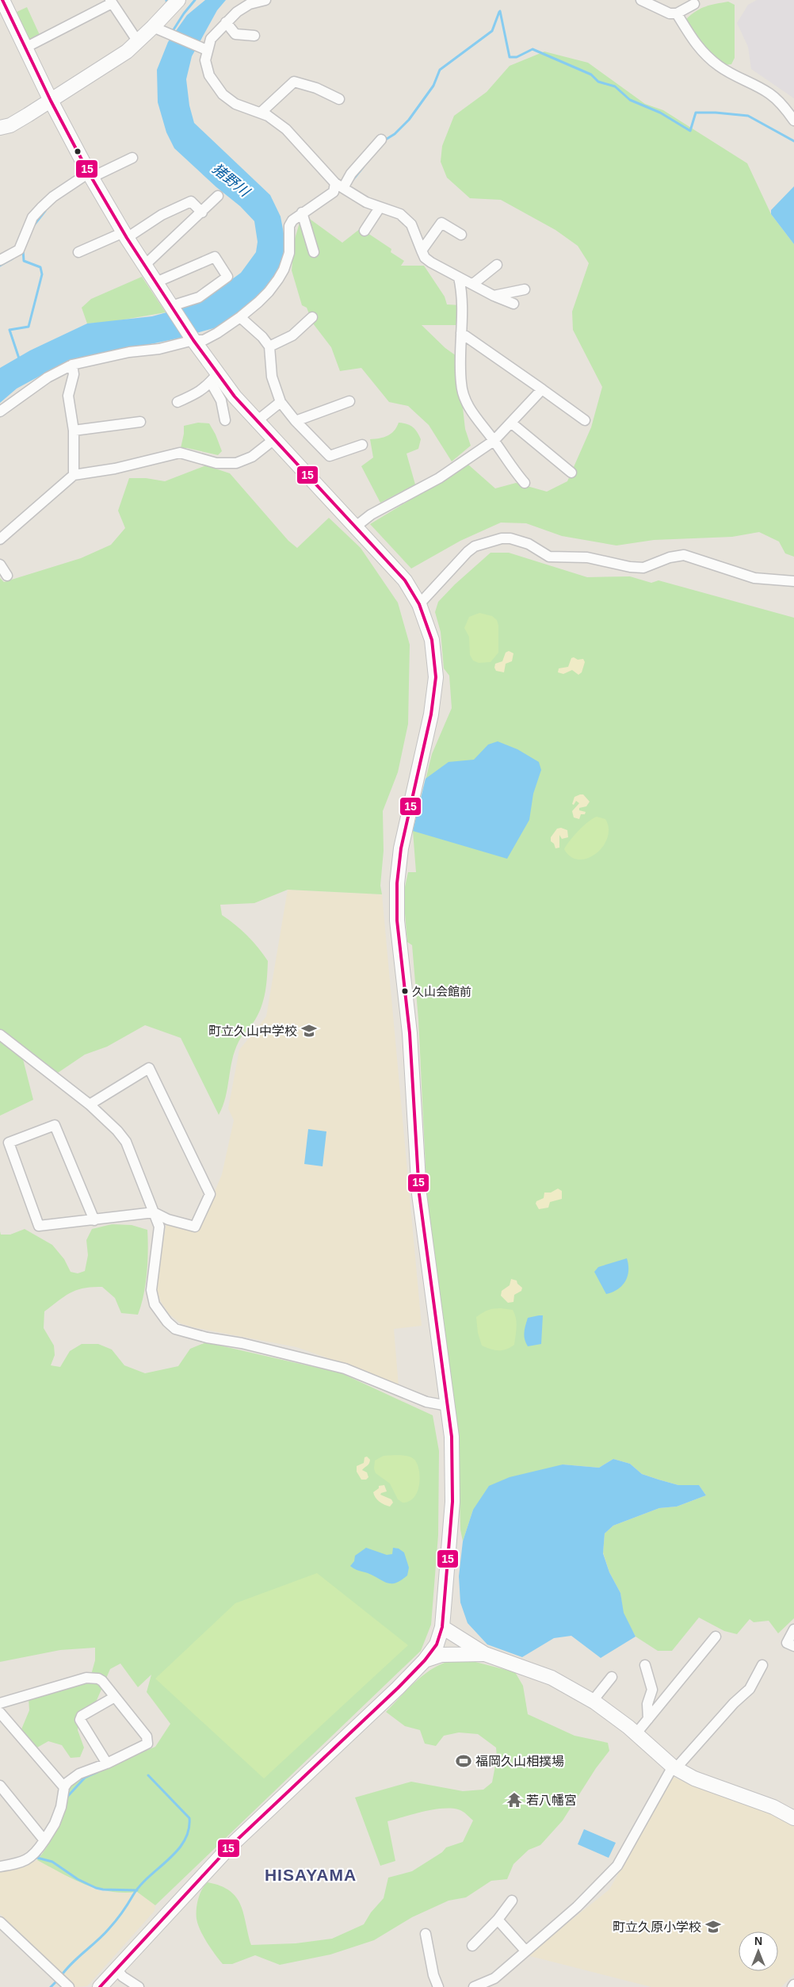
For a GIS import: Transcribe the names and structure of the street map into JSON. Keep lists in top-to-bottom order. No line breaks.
{"districts":["HISAYAMA"],"water":["猪野川"],"places":{"other":["久山会館前"],"school or university":["町立久山中学校","町立久原小学校"],"sports":["福岡久山相撲場"],"temple":["若八幡宮"]},"lines":["transit line 15"],"north":"top"}
